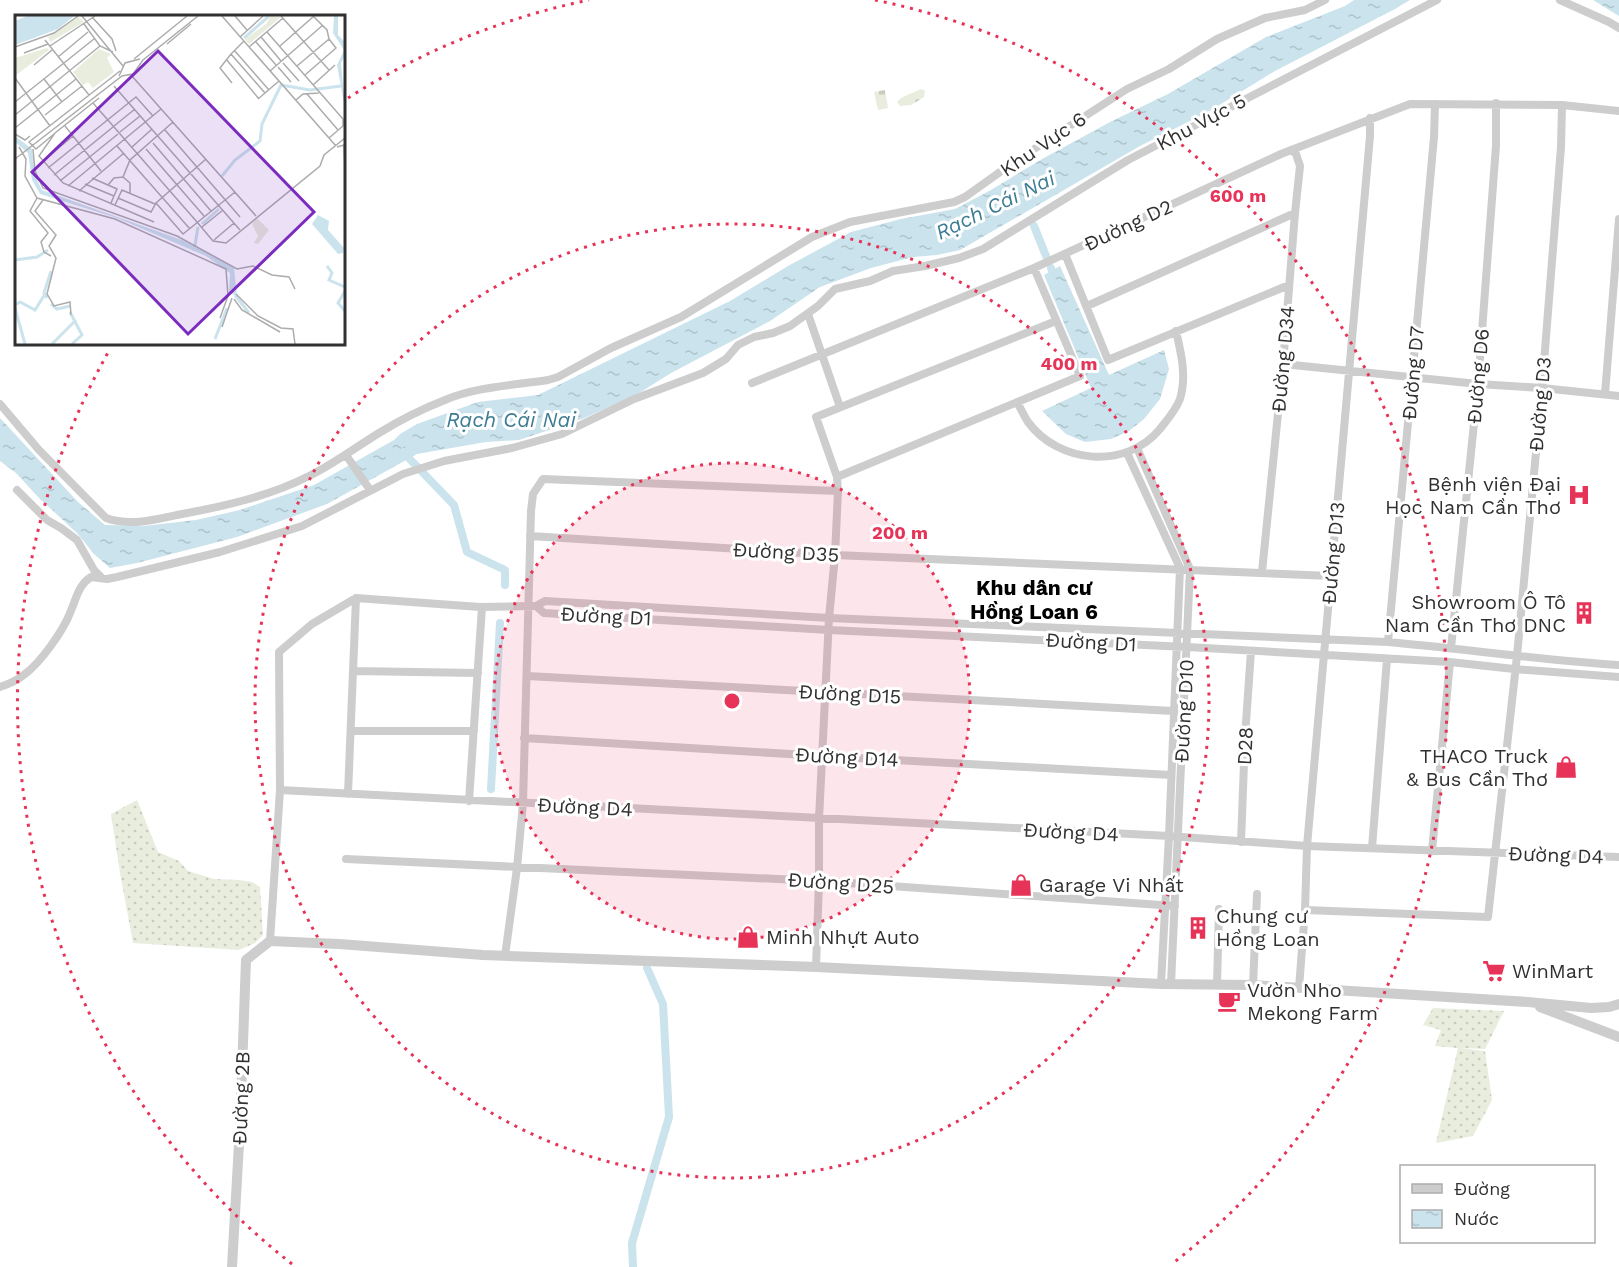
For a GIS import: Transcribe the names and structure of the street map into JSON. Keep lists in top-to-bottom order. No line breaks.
{"streets":{"street":["Khu Vực 5","Khu Vực 6","Đường D2","Đường D34","Đường D7","Đường D6","Đường D3","Đường D35","Đường D13","Đường D1","Đường D15","Đường D10","D28","Đường D14","Đường D4","Đường D25","Đường 2B"]},"crossings":[["Đường D2","Đường D34"],["Đường D2","Đường D7"],["Đường D2","Đường D6"],["Đường D2","Đường D3"],["Đường D2","Đường D13"],["Đường D34","Đường D35"],["Đường D7","Đường D1"],["Đường D6","Đường D1"],["Đường D3","Đường D13"],["Đường D3","Đường D1"],["Đường D3","Đường D4"],["Đường D35","Đường D13"],["Đường D35","Đường D10"],["Đường D13","Đường D1"],["Đường D13","Đường D4"],["Đường D1","Đường D10"],["Đường D1","D28"],["Đường D15","Đường D10"],["Đường D10","Đường D14"],["Đường D10","Đường D4"],["Đường D10","Đường D25"],["D28","Đường D4"]],"districts":["Khu dân cư Hồng Loan 6"],"water":["Rạch Cái Nai"],"places":{"hospital":["Bệnh viện Đại Học Nam Cần Thơ"],"building":["Showroom Ô Tô Nam Cần Thơ DNC","Chung cư Hồng Loan"],"shop":["THACO Truck & Bus Cần Thơ","Garage Vi Nhất","Minh Nhựt Auto"],"supermarket":["WinMart"],"cafe":["Vườn Nho Mekong Farm"]},"legend":["Đường","Nước"],"rings":["600 m","400 m","200 m"]}
